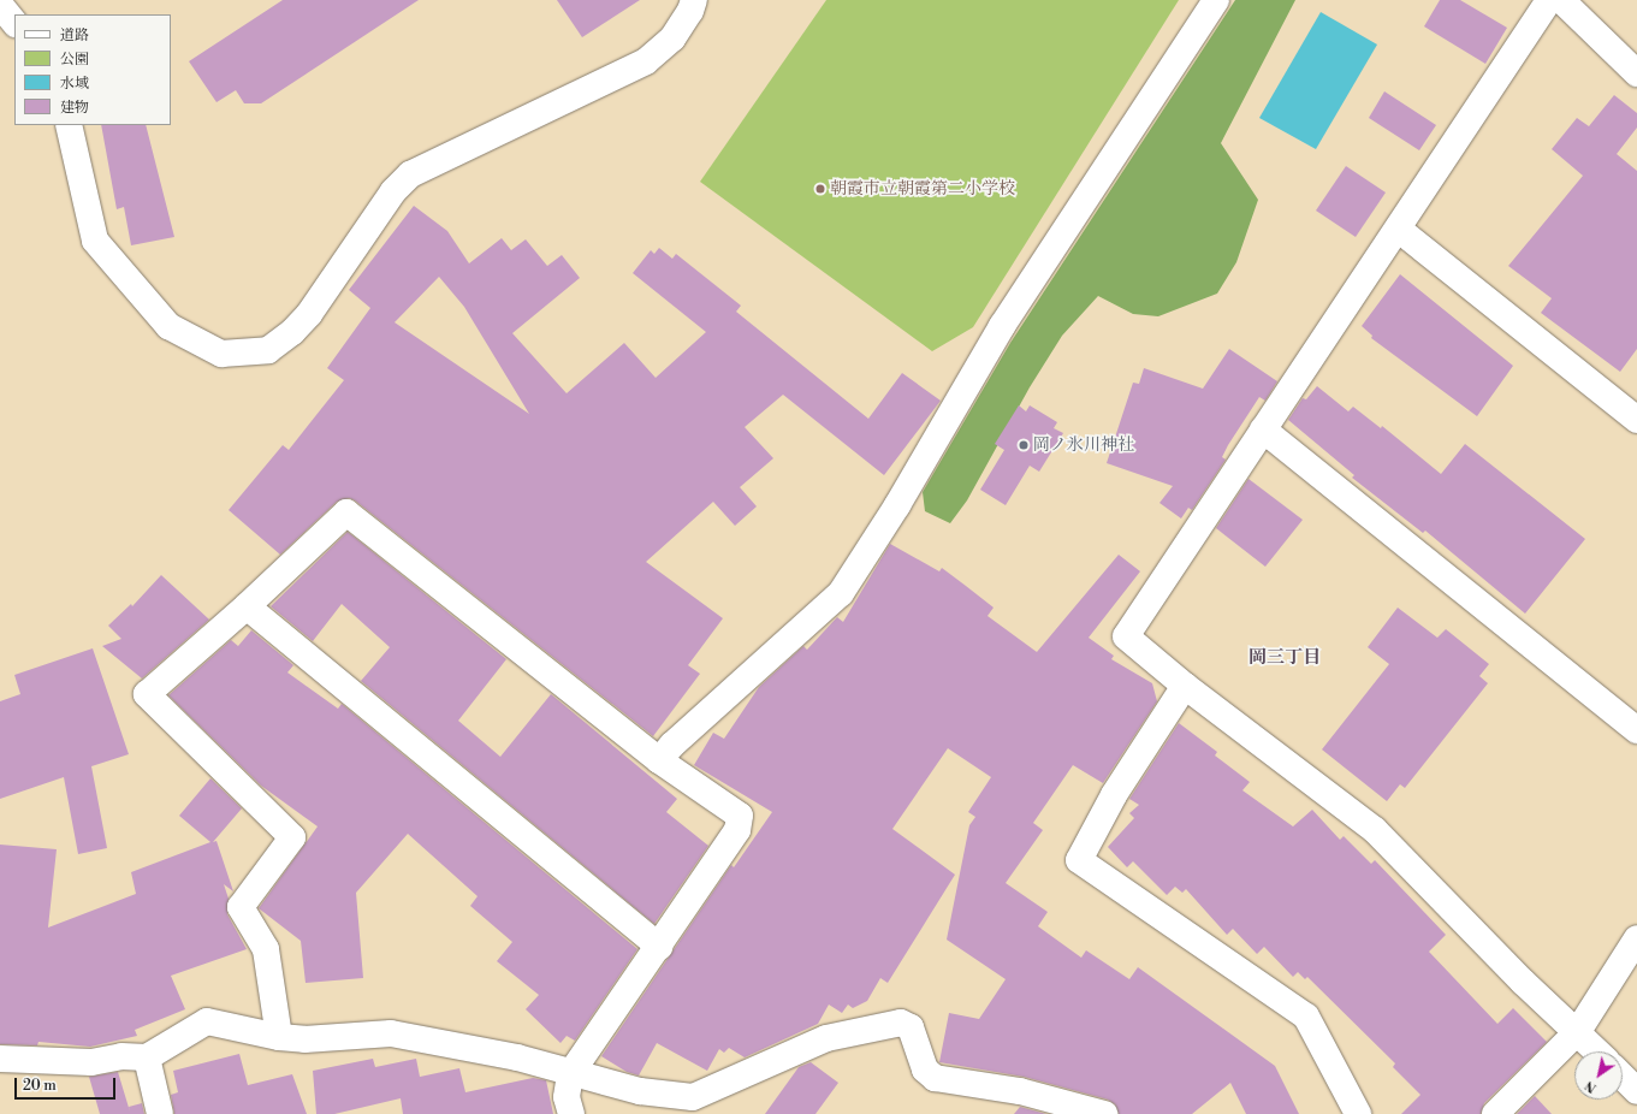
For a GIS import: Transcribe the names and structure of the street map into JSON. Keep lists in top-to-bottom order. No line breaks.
{"districts":["岡三丁目"],"places":["朝霞市立朝霞第二小学校","岡ノ氷川神社"],"legend":["道路","公園","水域","建物"],"scale_bar":"20 m","north":"bottom left"}
